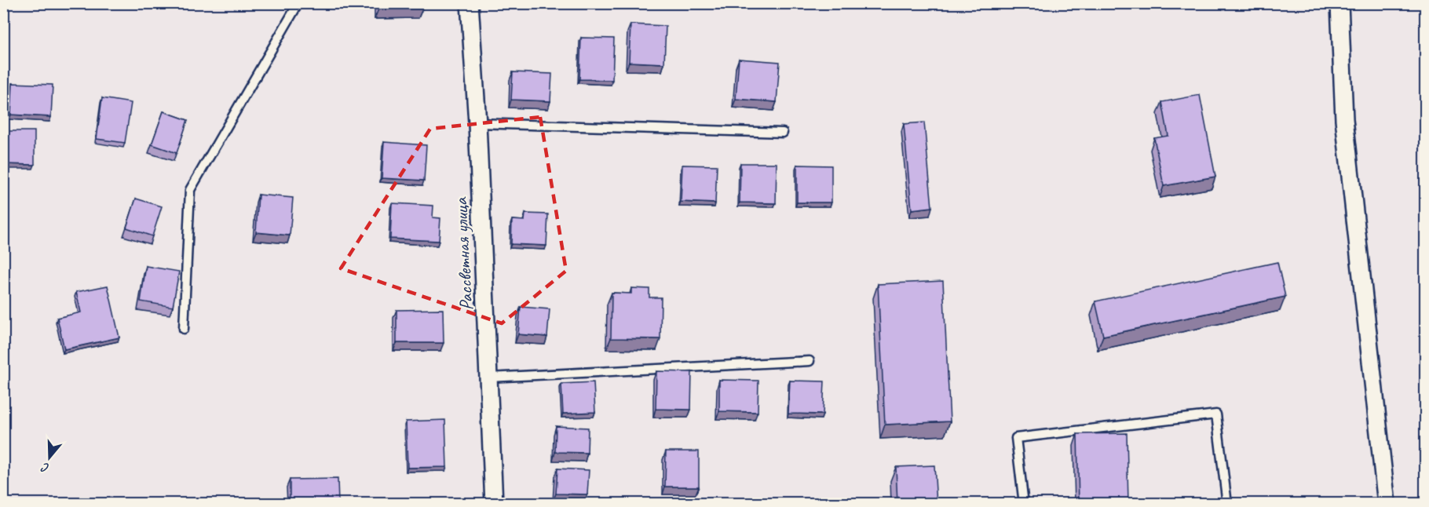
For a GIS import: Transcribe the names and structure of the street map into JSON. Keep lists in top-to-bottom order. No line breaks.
{"streets":{"street":["Рассветная улица"]},"north":"bottom"}
